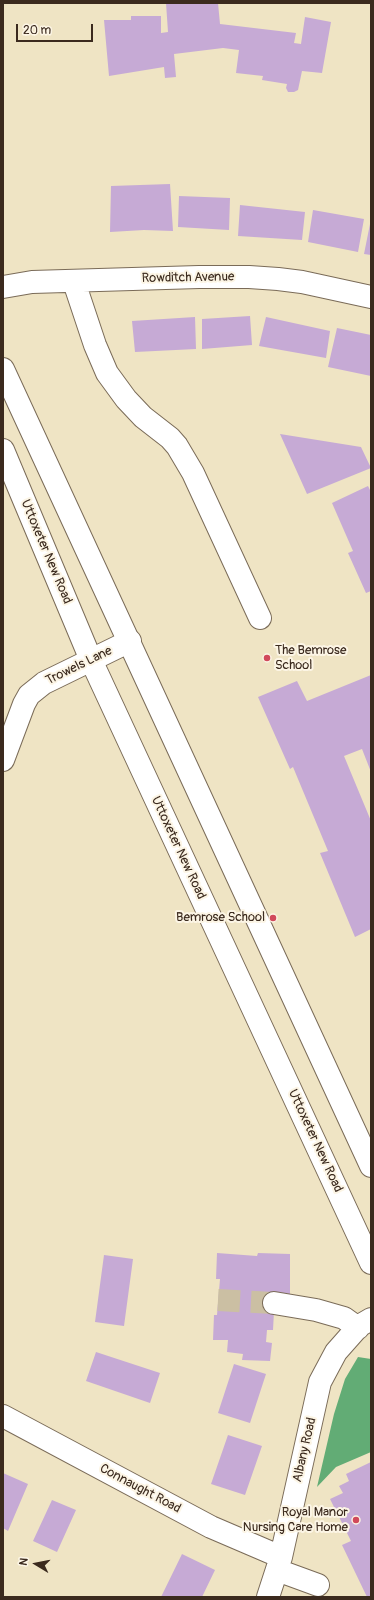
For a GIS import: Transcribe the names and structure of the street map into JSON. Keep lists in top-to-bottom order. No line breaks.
{"streets":{"main road":["Rowditch Avenue","Uttoxeter New Road","Trowels Lane","Albany Road","Connaught Road"]},"crossings":[["Uttoxeter New Road","Trowels Lane"],["Albany Road","Connaught Road"]],"places":["The Bemrose School","Bemrose School","Royal Manor Nursing Care Home"],"scale_bar":"20 m","north":"left"}
